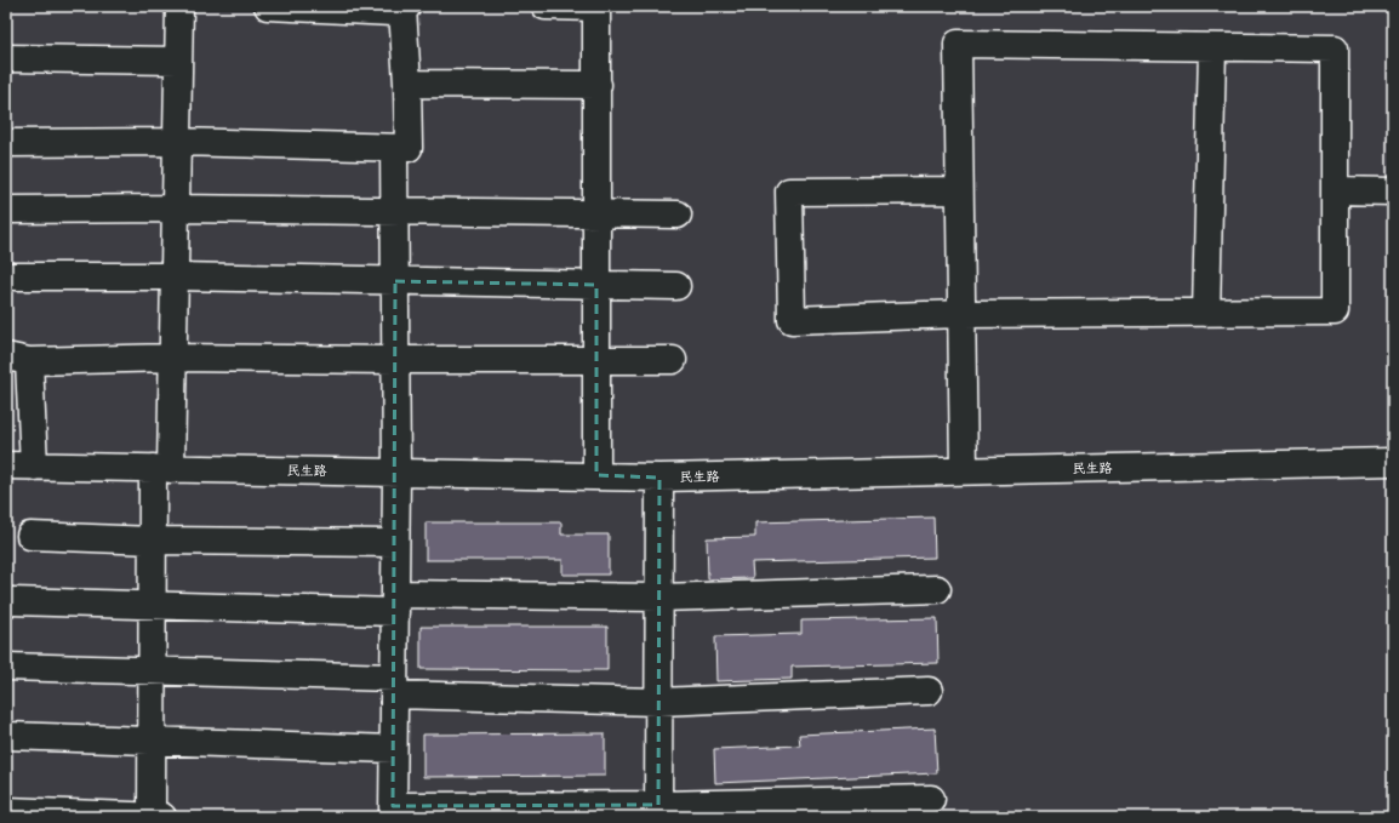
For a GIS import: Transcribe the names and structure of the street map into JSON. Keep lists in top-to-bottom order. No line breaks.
{"streets":{"street":["民生路"]}}
